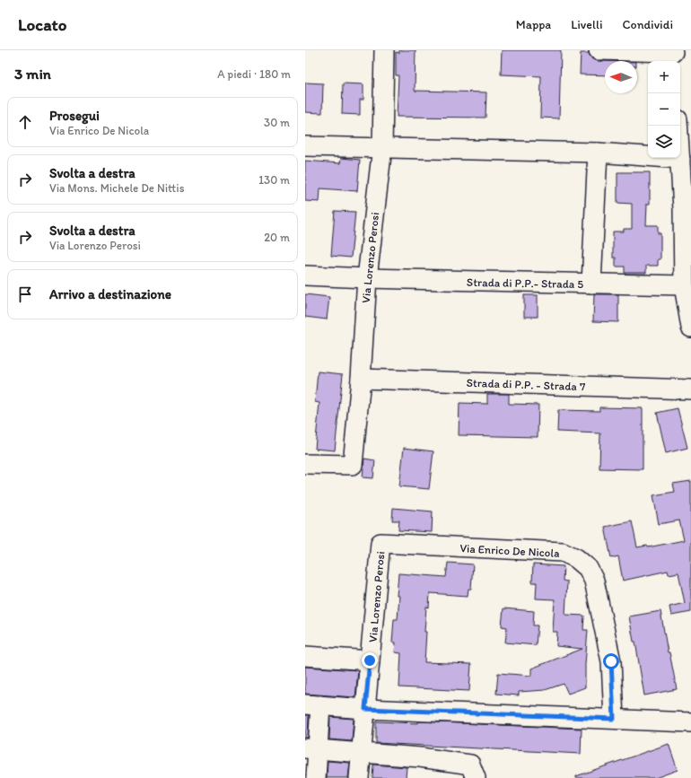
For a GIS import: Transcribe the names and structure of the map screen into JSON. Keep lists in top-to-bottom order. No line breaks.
{"streets":{"street":["Via Lorenzo Perosi","Strada di P.P.- Strada 5","Strada di P.P. - Strada 7","Via Enrico De Nicola"]},"crossings":[["Via Lorenzo Perosi","Strada di P.P.- Strada 5"],["Via Lorenzo Perosi","Strada di P.P. - Strada 7"],["Via Lorenzo Perosi","Via Enrico De Nicola"]],"north":"left","page":{"header":"Locato","nav":["Mappa","Livelli","Condividi"],"heading":["3 min","A piedi · 180 m"],"map_buttons":["+","−"],"list":[["Prosegui","Via Enrico De Nicola","30 m"],["Svolta a destra","Via Mons. Michele De Nittis","130 m"],["Svolta a destra","Via Lorenzo Perosi","20 m"],"Arrivo a destinazione"]}}
